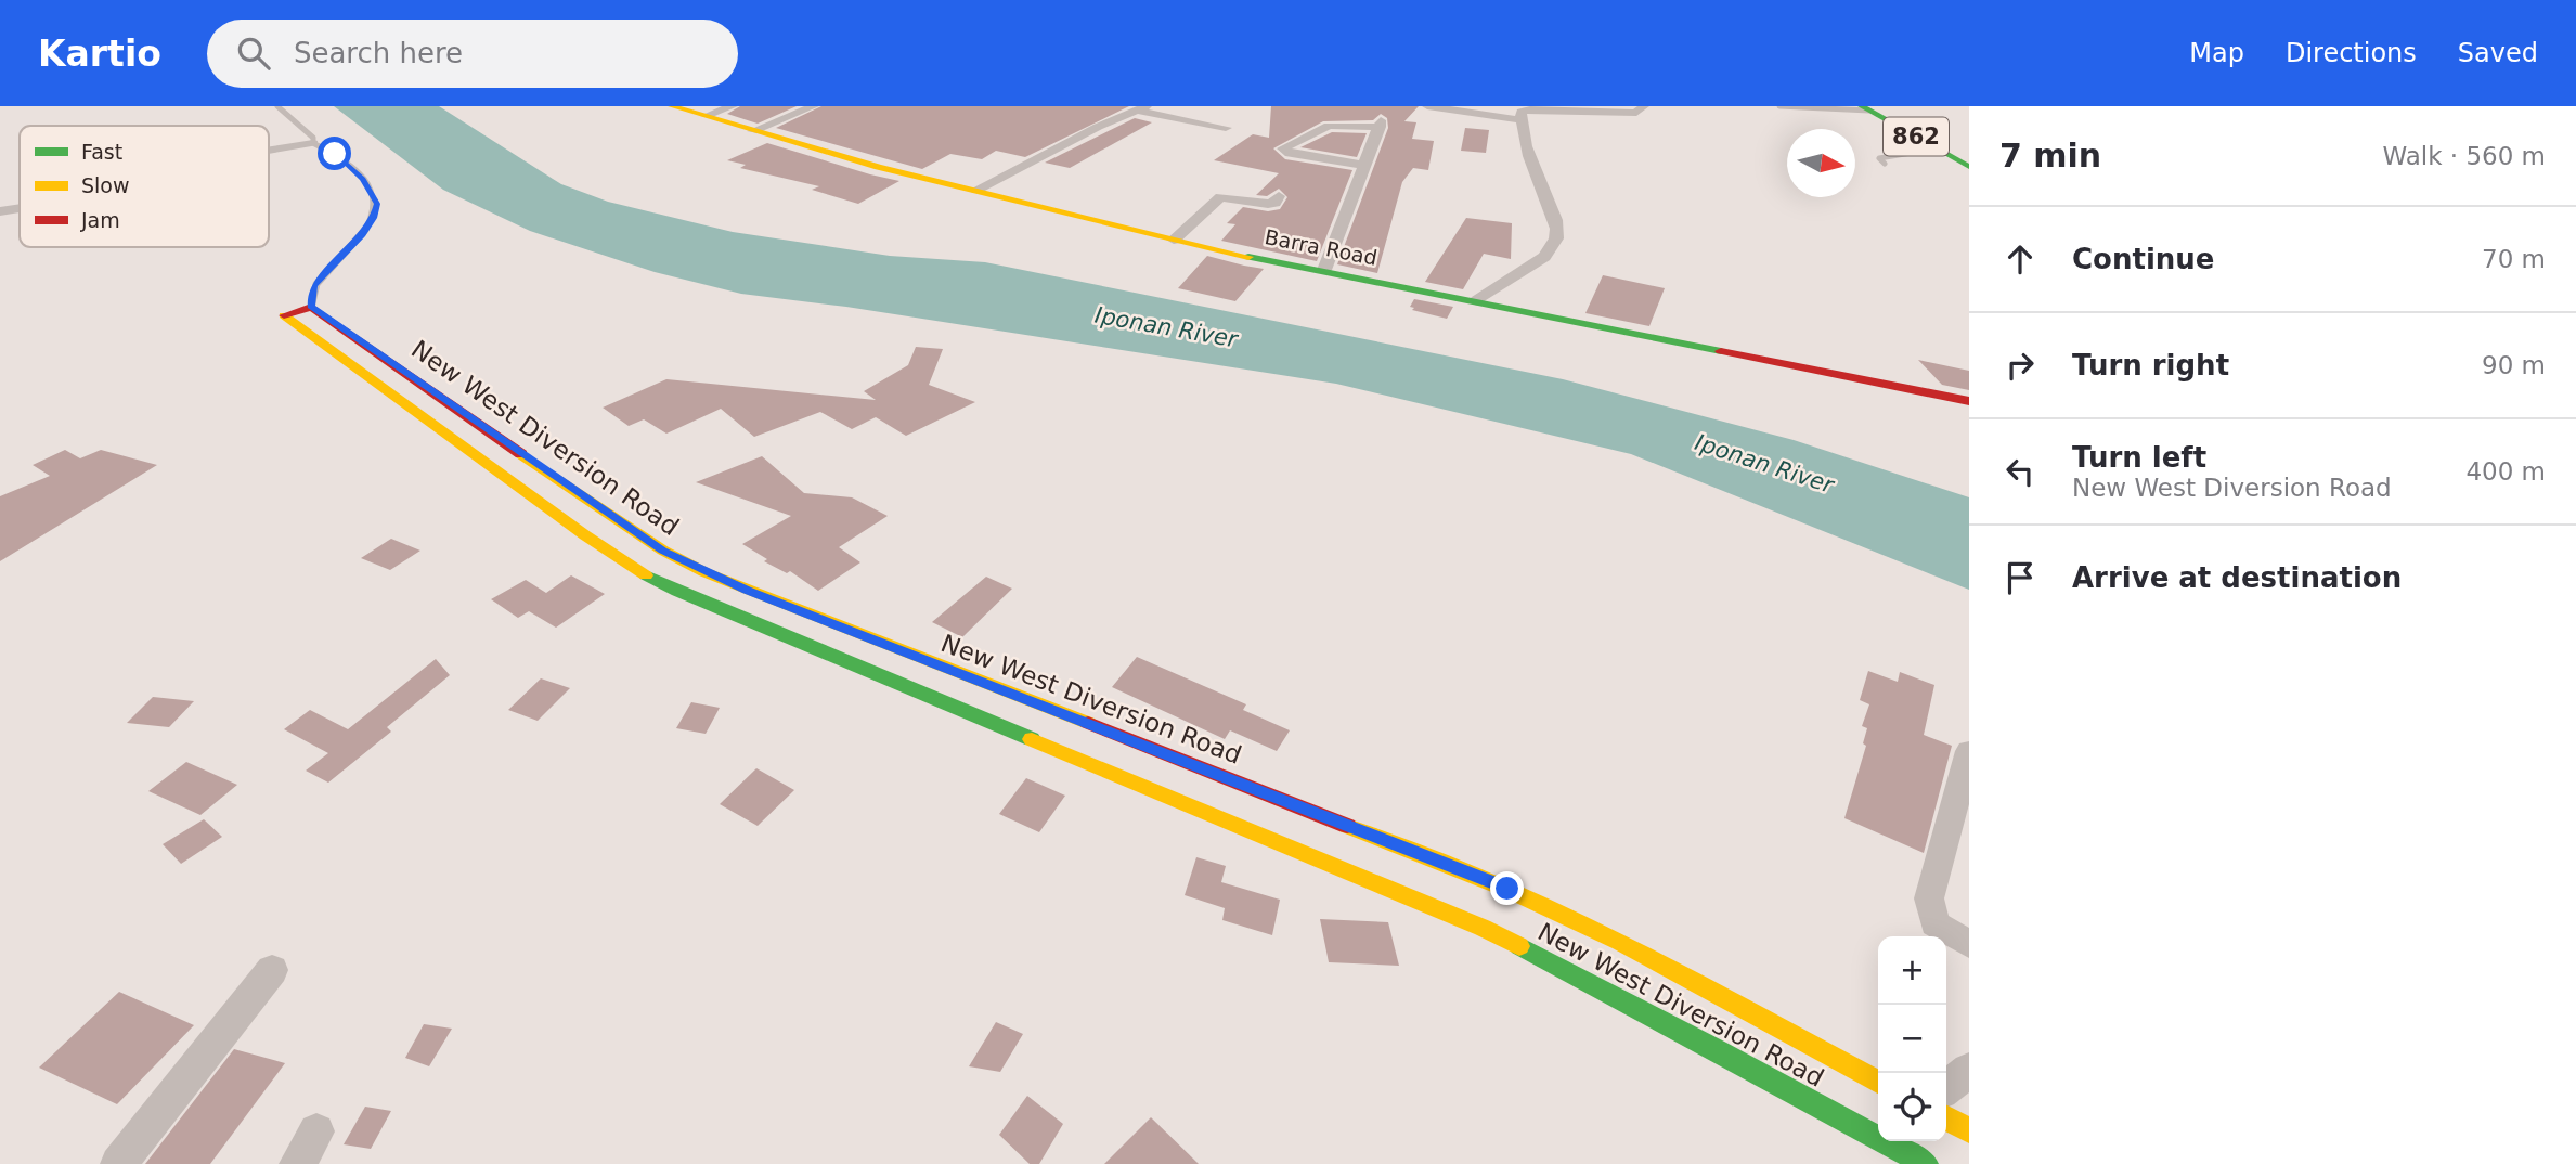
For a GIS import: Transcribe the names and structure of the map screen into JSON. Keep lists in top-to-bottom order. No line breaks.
{"streets":{"street":["862","Barra Road","New West Diversion Road"]},"water":["Iponan River"],"legend":["Fast","Slow","Jam"],"north":"right","page":{"header":"Kartio","search":"Search here","nav":["Map","Directions","Saved"],"heading":["7 min","Walk · 560 m"],"list":[["Continue","70 m"],["Turn right","90 m"],["Turn left","New West Diversion Road","400 m"],"Arrive at destination"],"map_buttons":["+","−"]}}
